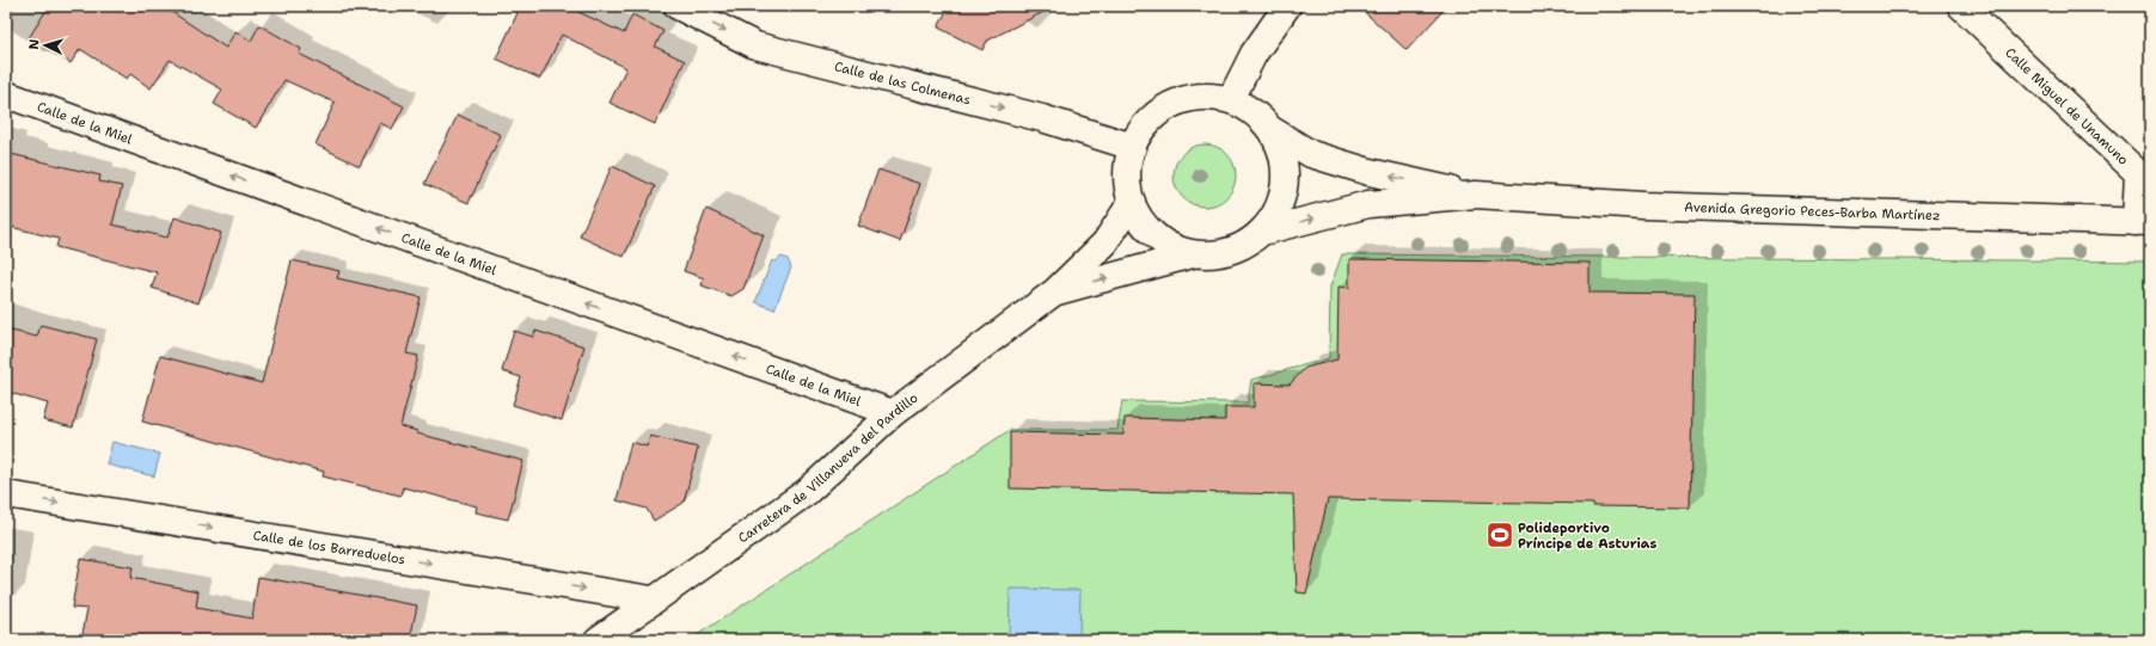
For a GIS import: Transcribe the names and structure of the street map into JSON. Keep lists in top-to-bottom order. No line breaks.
{"streets":{"street":["Calle de las Colmenas","Calle Miguel de Unamuno","Calle de la Miel","Avenida Gregorio Peces-Barba Martínez","Carretera de Villanueva del Pardillo","Calle de los Barreduelos"]},"crossings":[["Calle de las Colmenas","Avenida Gregorio Peces-Barba Martínez"],["Calle de las Colmenas","Carretera de Villanueva del Pardillo"],["Calle Miguel de Unamuno","Avenida Gregorio Peces-Barba Martínez"],["Calle de la Miel","Carretera de Villanueva del Pardillo"],["Avenida Gregorio Peces-Barba Martínez","Carretera de Villanueva del Pardillo"],["Carretera de Villanueva del Pardillo","Calle de los Barreduelos"]],"one_way":["Calle de las Colmenas","Calle de la Miel","Calle de los Barreduelos"],"places":{"sports":["Polideportivo Príncipe de Asturias"]},"north":"left"}
